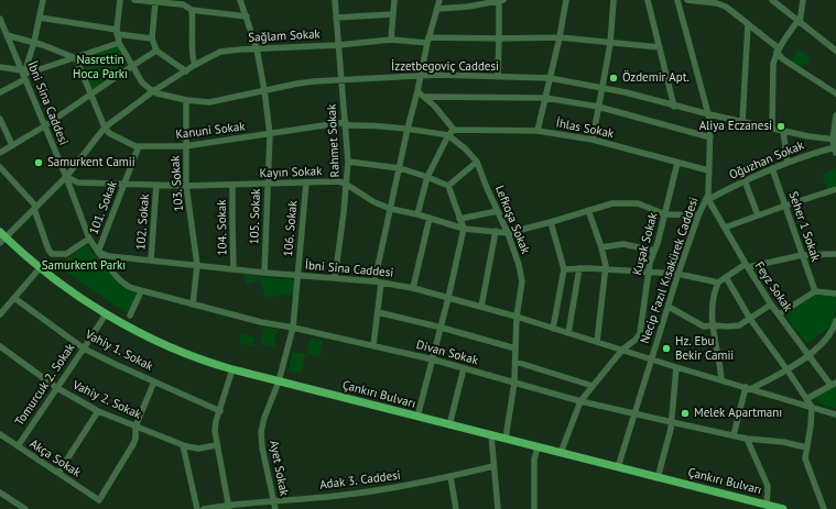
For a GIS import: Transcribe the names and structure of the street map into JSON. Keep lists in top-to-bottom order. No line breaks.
{"streets":{"main road":["Çankırı Bulvarı"],"street":["Sağlam Sokak","İzzetbegoviç Caddesi","İbni Sina Caddesi","İhlas Sokak","Kanuni Sokak","Rahmet Sokak","Oğuzhan Sokak","Kayın Sokak","103. Sokak","101. Sokak","105. Sokak","Lefkoşa Sokak","102. Sokak","Seher 1 Sokak","104. Sokak","106. Sokak","Kuşak Sokak","Necip Fazıl Kısakürek Caddesi","Feyz Sokak","Vahiy 1. Sokak","Divan Sokak","Tomurcuk 2. Sokak","Vahiy 2. Sokak","Akça Sokak","Ayet Sokak","Adak 3. Caddesi"]},"crossings":[["Sağlam Sokak","İzzetbegoviç Caddesi"],["Sağlam Sokak","İbni Sina Caddesi"],["Sağlam Sokak","Kanuni Sokak"],["Sağlam Sokak","Rahmet Sokak"],["Sağlam Sokak","Kayın Sokak"],["Sağlam Sokak","105. Sokak"],["Sağlam Sokak","Çankırı Bulvarı"],["İzzetbegoviç Caddesi","Rahmet Sokak"],["İzzetbegoviç Caddesi","103. Sokak"],["İzzetbegoviç Caddesi","105. Sokak"],["İzzetbegoviç Caddesi","Necip Fazıl Kısakürek Caddesi"],["İbni Sina Caddesi","Rahmet Sokak"],["İbni Sina Caddesi","Kayın Sokak"],["İbni Sina Caddesi","103. Sokak"],["İbni Sina Caddesi","101. Sokak"],["İbni Sina Caddesi","105. Sokak"],["İbni Sina Caddesi","Lefkoşa Sokak"],["İbni Sina Caddesi","102. Sokak"],["İbni Sina Caddesi","104. Sokak"],["İbni Sina Caddesi","106. Sokak"],["İbni Sina Caddesi","Kuşak Sokak"],["İbni Sina Caddesi","Necip Fazıl Kısakürek Caddesi"],["İbni Sina Caddesi","Divan Sokak"],["İhlas Sokak","Kuşak Sokak"],["İhlas Sokak","Necip Fazıl Kısakürek Caddesi"],["Kanuni Sokak","Rahmet Sokak"],["Kanuni Sokak","103. Sokak"],["Kanuni Sokak","101. Sokak"],["Kanuni Sokak","105. Sokak"],["Kanuni Sokak","Lefkoşa Sokak"],["Rahmet Sokak","Kayın Sokak"],["Oğuzhan Sokak","Seher 1 Sokak"],["Oğuzhan Sokak","Necip Fazıl Kısakürek Caddesi"],["Oğuzhan Sokak","Feyz Sokak"],["Kayın Sokak","103. Sokak"],["Kayın Sokak","101. Sokak"],["Kayın Sokak","105. Sokak"],["Kayın Sokak","Lefkoşa Sokak"],["Kayın Sokak","102. Sokak"],["Kayın Sokak","104. Sokak"],["Kayın Sokak","106. Sokak"],["103. Sokak","Divan Sokak"],["101. Sokak","Divan Sokak"],["Lefkoşa Sokak","Divan Sokak"],["Lefkoşa Sokak","Çankırı Bulvarı"],["106. Sokak","Divan Sokak"],["106. Sokak","Ayet Sokak"],["Kuşak Sokak","Divan Sokak"],["Kuşak Sokak","Çankırı Bulvarı"],["Necip Fazıl Kısakürek Caddesi","Feyz Sokak"],["Necip Fazıl Kısakürek Caddesi","Divan Sokak"],["Necip Fazıl Kısakürek Caddesi","Çankırı Bulvarı"],["Vahiy 1. Sokak","Tomurcuk 2. Sokak"],["Divan Sokak","Ayet Sokak"],["Tomurcuk 2. Sokak","Çankırı Bulvarı"],["Tomurcuk 2. Sokak","Vahiy 2. Sokak"],["Tomurcuk 2. Sokak","Akça Sokak"],["Çankırı Bulvarı","Ayet Sokak"],["Vahiy 2. Sokak","Akça Sokak"],["Ayet Sokak","Adak 3. Caddesi"]],"parks":["Nasrettin Hoca Parkı","Samurkent Parkı"],"places":["Özdemir Apt.","Aliya Eczanesi","Samurkent Camii","Hz. Ebu Bekir Camii","Melek Apartmanı"]}
